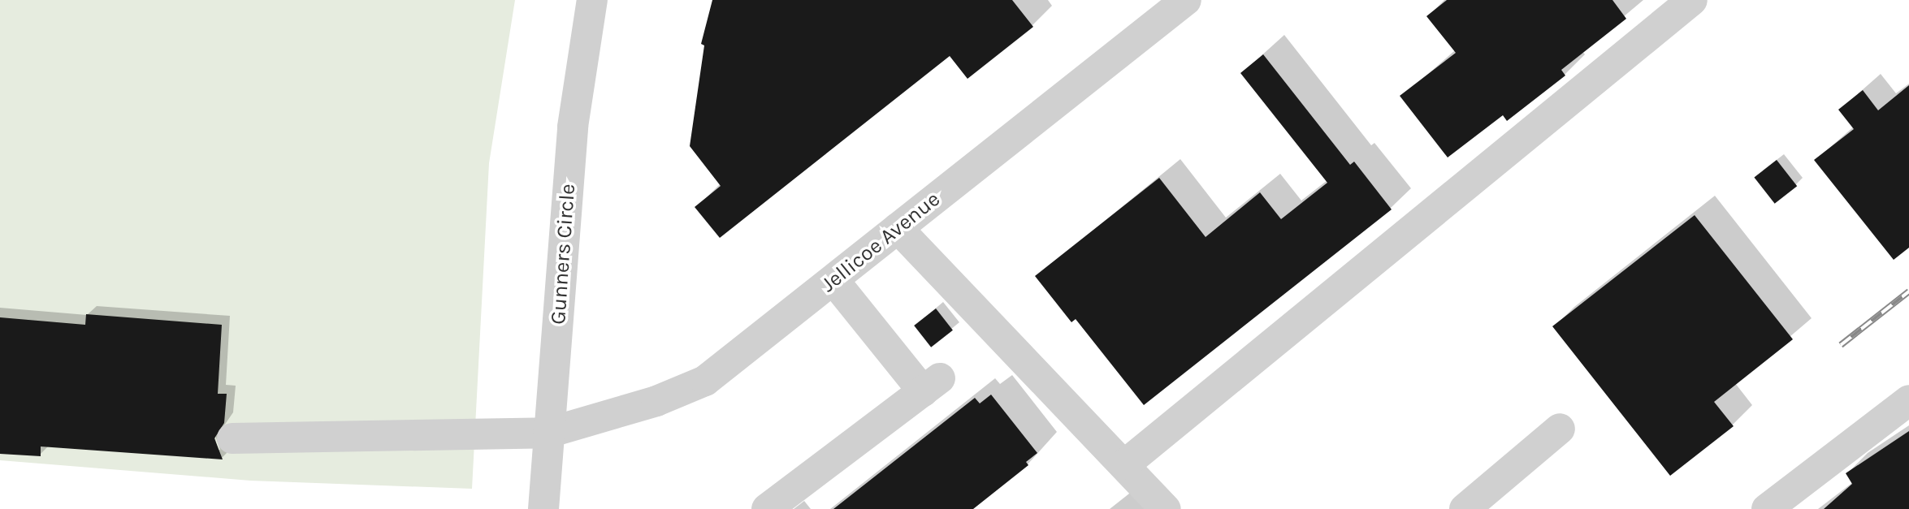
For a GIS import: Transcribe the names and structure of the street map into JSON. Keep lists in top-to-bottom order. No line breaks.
{"streets":{"street":["Jellicoe Avenue","Gunners Circle"]},"crossings":[["Jellicoe Avenue","Gunners Circle"]]}
